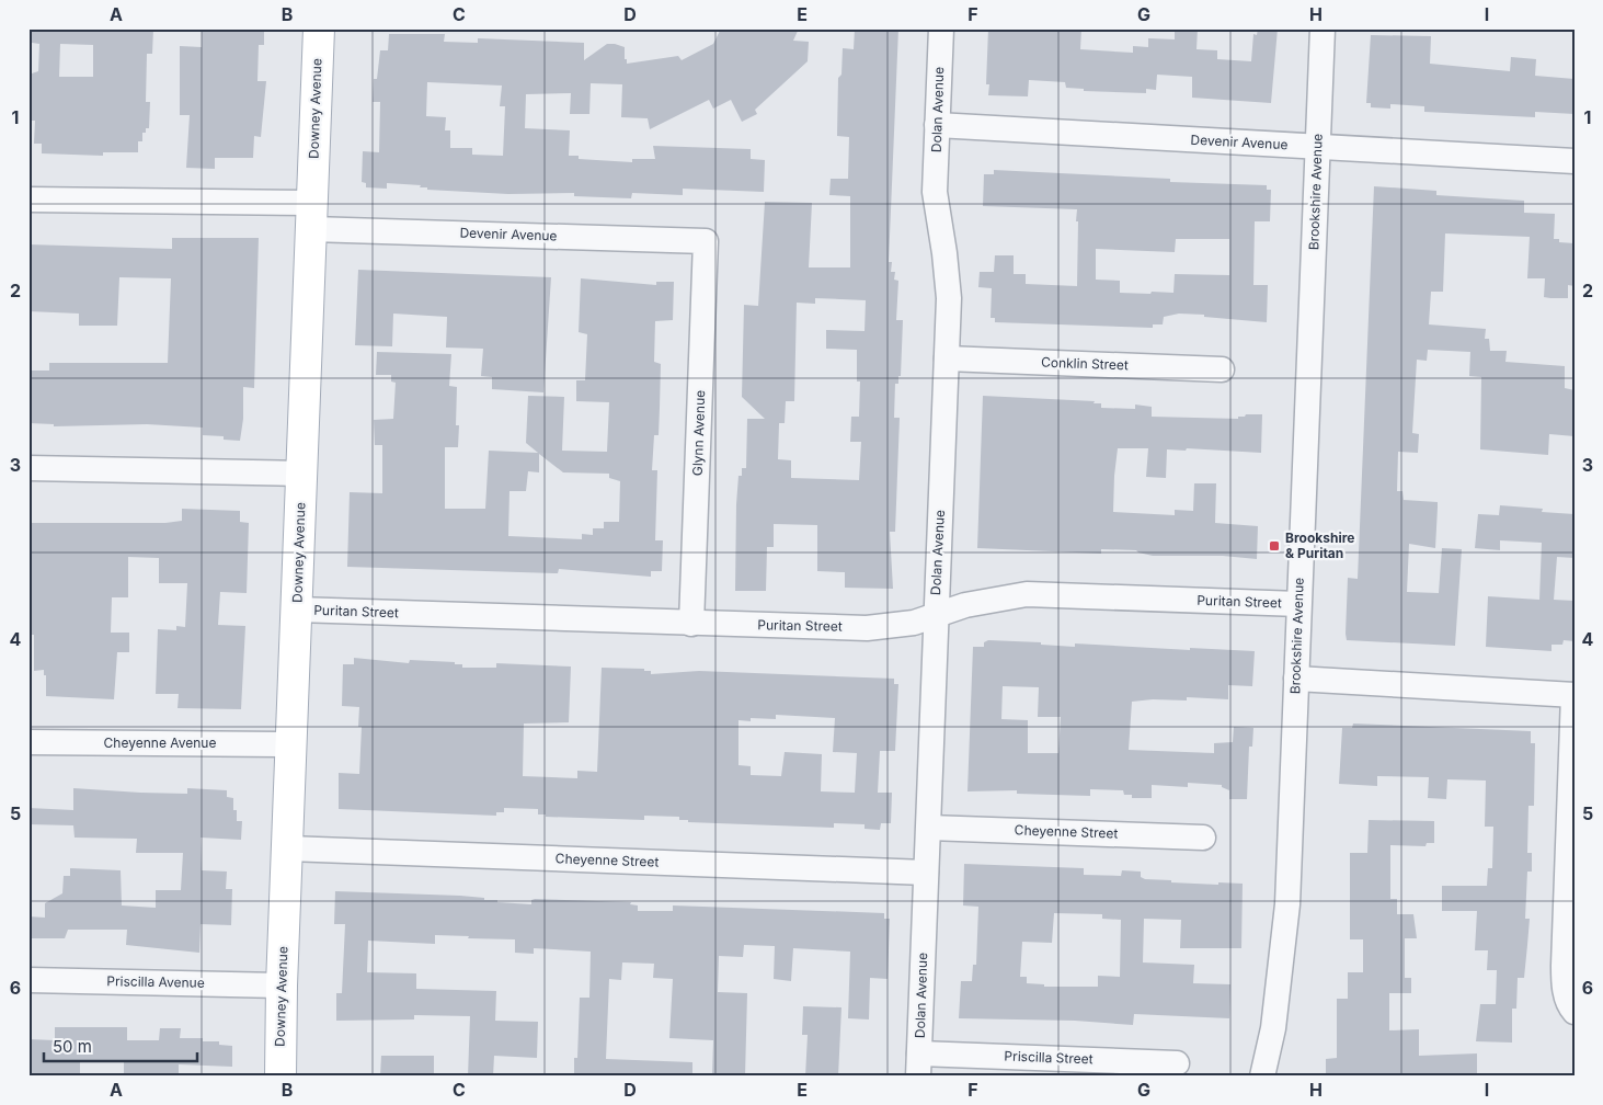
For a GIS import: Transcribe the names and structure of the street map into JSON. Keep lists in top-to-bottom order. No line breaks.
{"streets":{"main road":["Downey Avenue"],"street":["Dolan Avenue","Devenir Avenue","Brookshire Avenue","Conklin Street","Glynn Avenue","Puritan Street","Cheyenne Avenue","Cheyenne Street","Priscilla Avenue","Priscilla Street"]},"crossings":[["Downey Avenue","Devenir Avenue"],["Downey Avenue","Puritan Street"],["Downey Avenue","Cheyenne Avenue"],["Downey Avenue","Cheyenne Street"],["Downey Avenue","Priscilla Avenue"],["Dolan Avenue","Devenir Avenue"],["Dolan Avenue","Conklin Street"],["Dolan Avenue","Puritan Street"],["Dolan Avenue","Cheyenne Street"],["Dolan Avenue","Priscilla Street"],["Devenir Avenue","Brookshire Avenue"],["Devenir Avenue","Glynn Avenue"],["Brookshire Avenue","Puritan Street"],["Glynn Avenue","Puritan Street"]],"places":{"transit":["Brookshire & Puritan"]},"scale_bar":"50 m","grid":{"columns":["A","B","C","D","E","F","G","H","I"],"rows":["1","2","3","4","5","6"]}}
